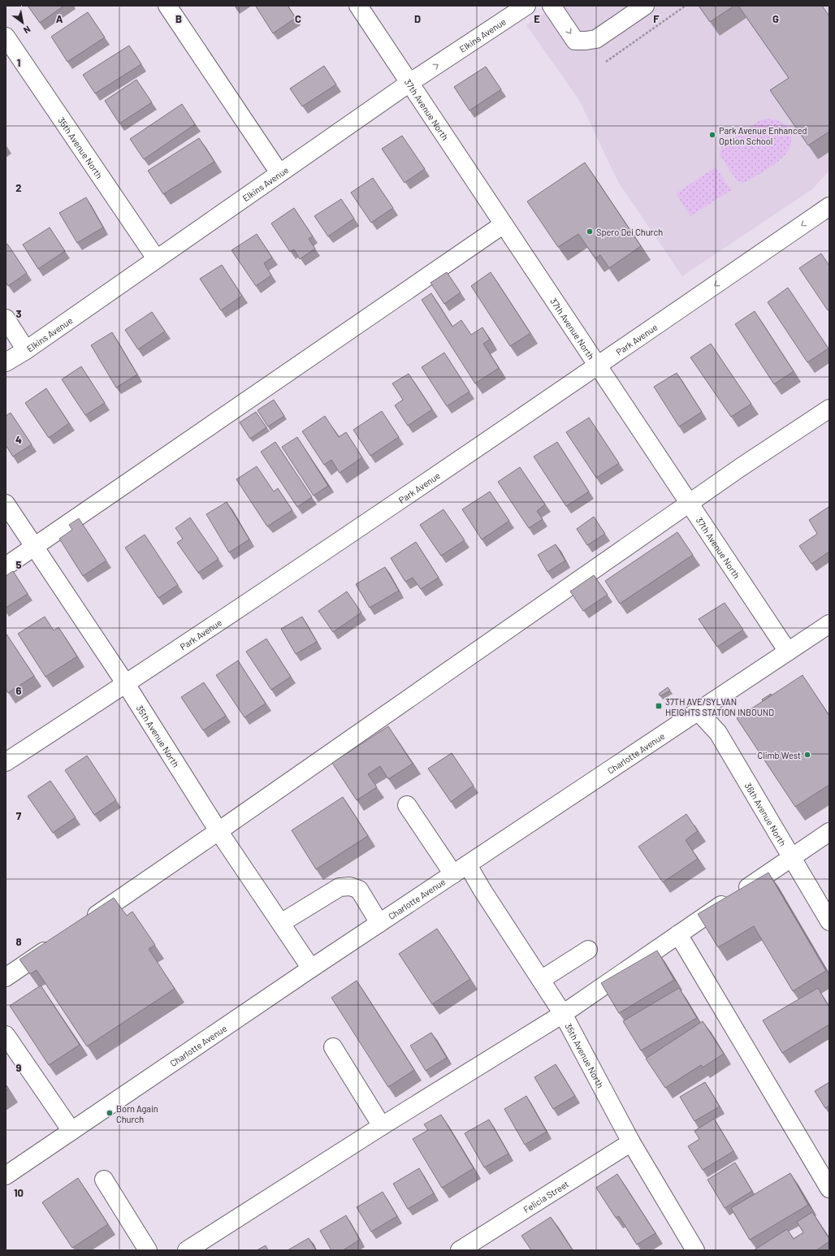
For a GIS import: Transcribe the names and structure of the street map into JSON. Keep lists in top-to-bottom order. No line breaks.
{"streets":{"street":["Elkins Avenue","37th Avenue North","35th Avenue North","Park Avenue","Charlotte Avenue","36th Avenue North","Felicia Street"]},"crossings":[["Elkins Avenue","37th Avenue North"],["Elkins Avenue","35th Avenue North"],["37th Avenue North","Park Avenue"],["37th Avenue North","Charlotte Avenue"],["35th Avenue North","Park Avenue"],["35th Avenue North","Charlotte Avenue"],["35th Avenue North","Felicia Street"],["Charlotte Avenue","36th Avenue North"]],"places":{"other":["Park Avenue Enhanced Option School","Spero Dei Church","Climb West","Born Again Church"],"transit":["37TH AVE/SYLVAN HEIGHTS STATION INBOUND"]},"north":"bottom right","grid":{"columns":["A","B","C","D","E","F","G"],"rows":["1","2","3","4","5","6","7","8","9","10"]}}
